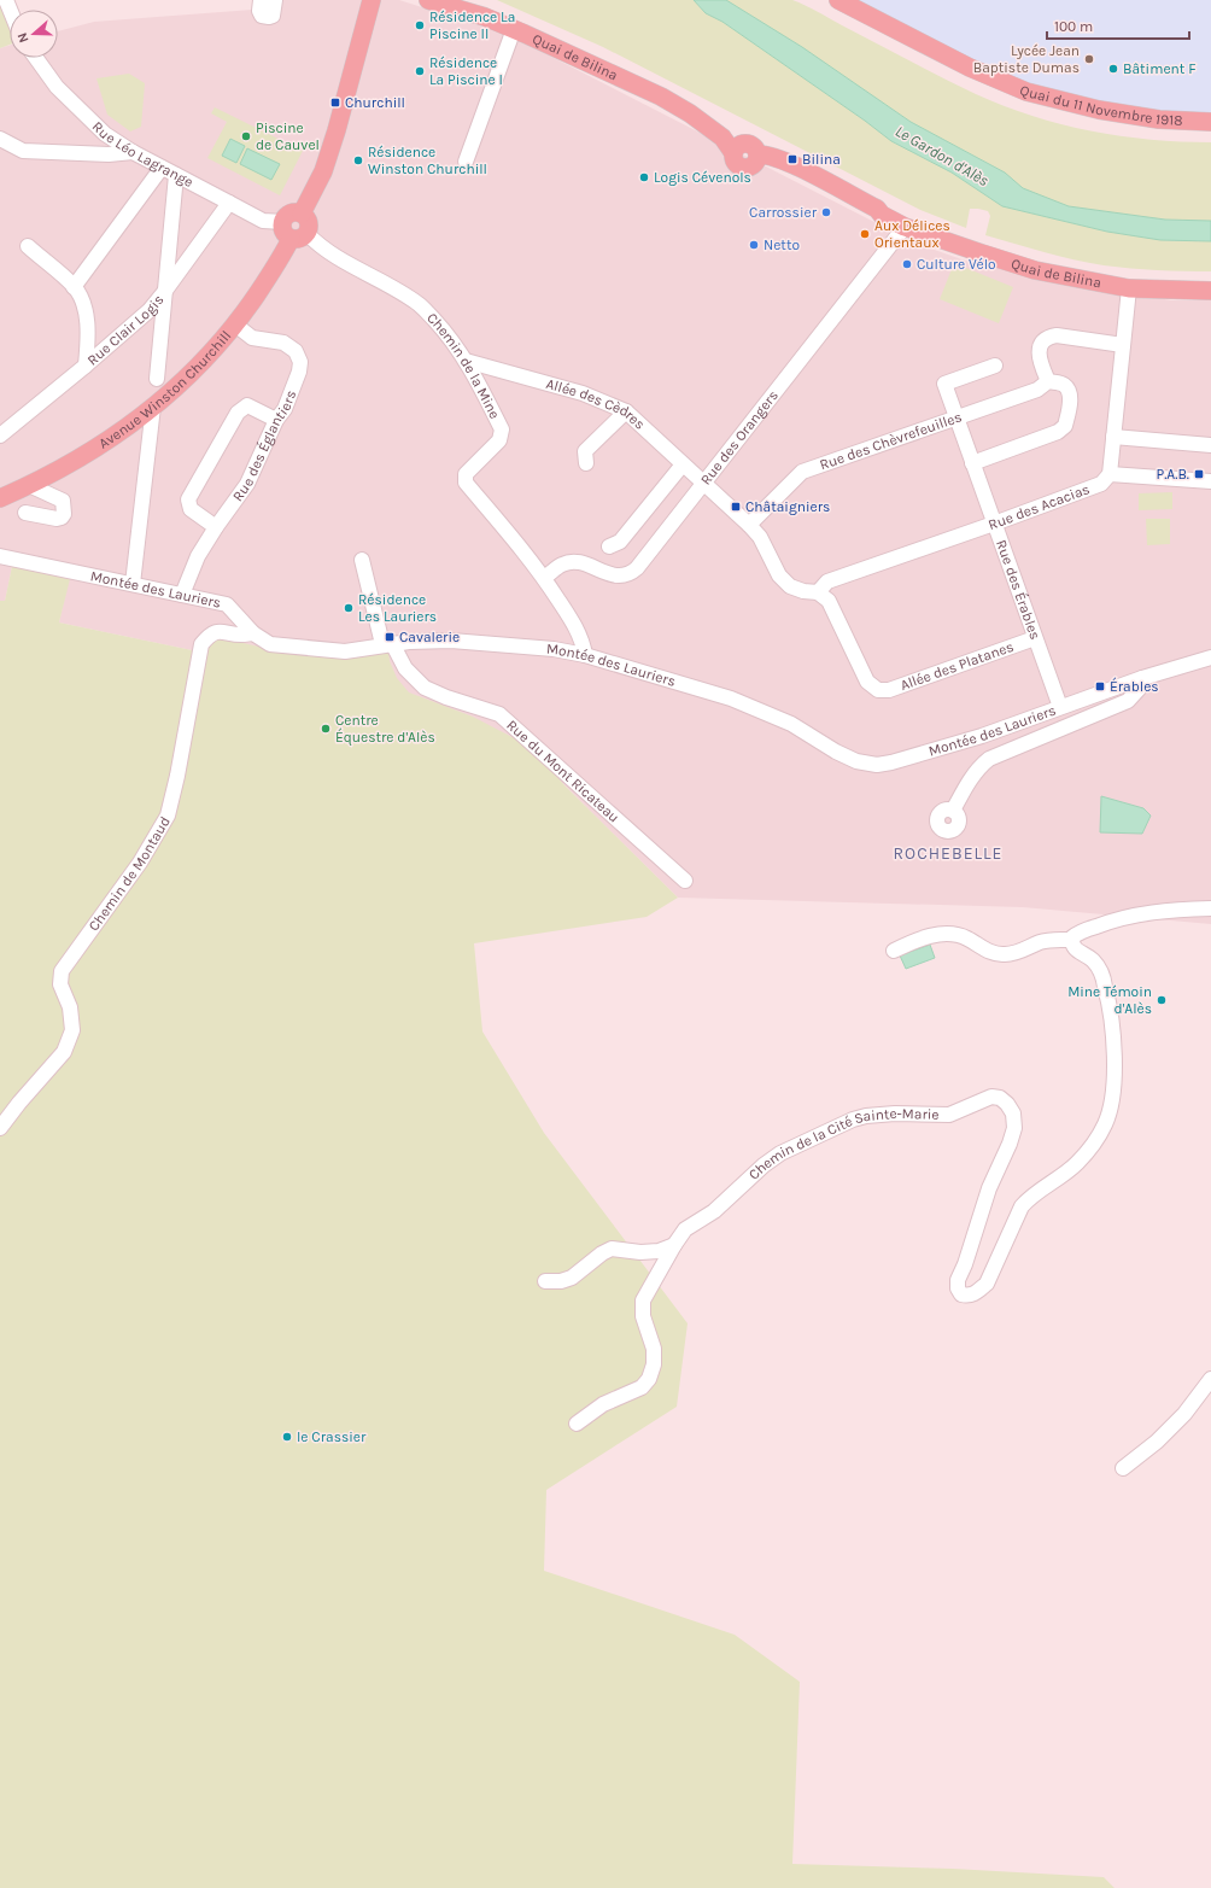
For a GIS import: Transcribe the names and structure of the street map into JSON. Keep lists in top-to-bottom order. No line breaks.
{"streets":{"main road":["Quai de Bilina","Quai du 11 Novembre 1918","Avenue Winston Churchill"],"street":["Rue Léo Lagrange","Rue Clair Logis","Chemin de la Mine","Allée des Cèdres","Rue des Orangers","Rue des Chèvrefeuilles","Rue des Églantiers","Rue des Acacias","Montée des Lauriers","Rue des Érables","Allée des Platanes","Rue du Mont Ricateau","Chemin de Montaud","Chemin de la Cité Sainte-Marie"]},"crossings":[["Quai de Bilina","Rue des Orangers"],["Rue Léo Lagrange","Rue Clair Logis"],["Rue Léo Lagrange","Chemin de la Mine"],["Rue Léo Lagrange","Avenue Winston Churchill"],["Chemin de la Mine","Avenue Winston Churchill"],["Chemin de la Mine","Allée des Cèdres"],["Chemin de la Mine","Rue des Orangers"],["Chemin de la Mine","Montée des Lauriers"],["Avenue Winston Churchill","Rue des Églantiers"],["Allée des Cèdres","Rue des Orangers"],["Allée des Cèdres","Rue des Chèvrefeuilles"],["Allée des Cèdres","Rue des Acacias"],["Allée des Cèdres","Allée des Platanes"],["Rue des Chèvrefeuilles","Rue des Érables"],["Rue des Églantiers","Montée des Lauriers"],["Rue des Acacias","Rue des Érables"],["Rue des Acacias","Allée des Platanes"],["Montée des Lauriers","Rue des Érables"],["Montée des Lauriers","Rue du Mont Ricateau"],["Montée des Lauriers","Chemin de Montaud"],["Rue des Érables","Allée des Platanes"]],"districts":["ROCHEBELLE"],"water":["Le Gardon d'Alès"],"places":{"other":["Résidence La Piscine II","Lycée Jean Baptiste Dumas","Bâtiment F","Résidence La Piscine I","Piscine de Cauvel","Résidence Winston Churchill","Logis Cévenols","Carrossier","Aux Délices Orientaux","Netto","Culture Vélo","Résidence Les Lauriers","Centre Équestre d'Alès","Mine Témoin d'Alès","le Crassier"],"transit":["Churchill","Bilina","P.A.B.","Châtaigniers","Cavalerie","Érables"]},"scale_bar":"100 m","north":"left"}
